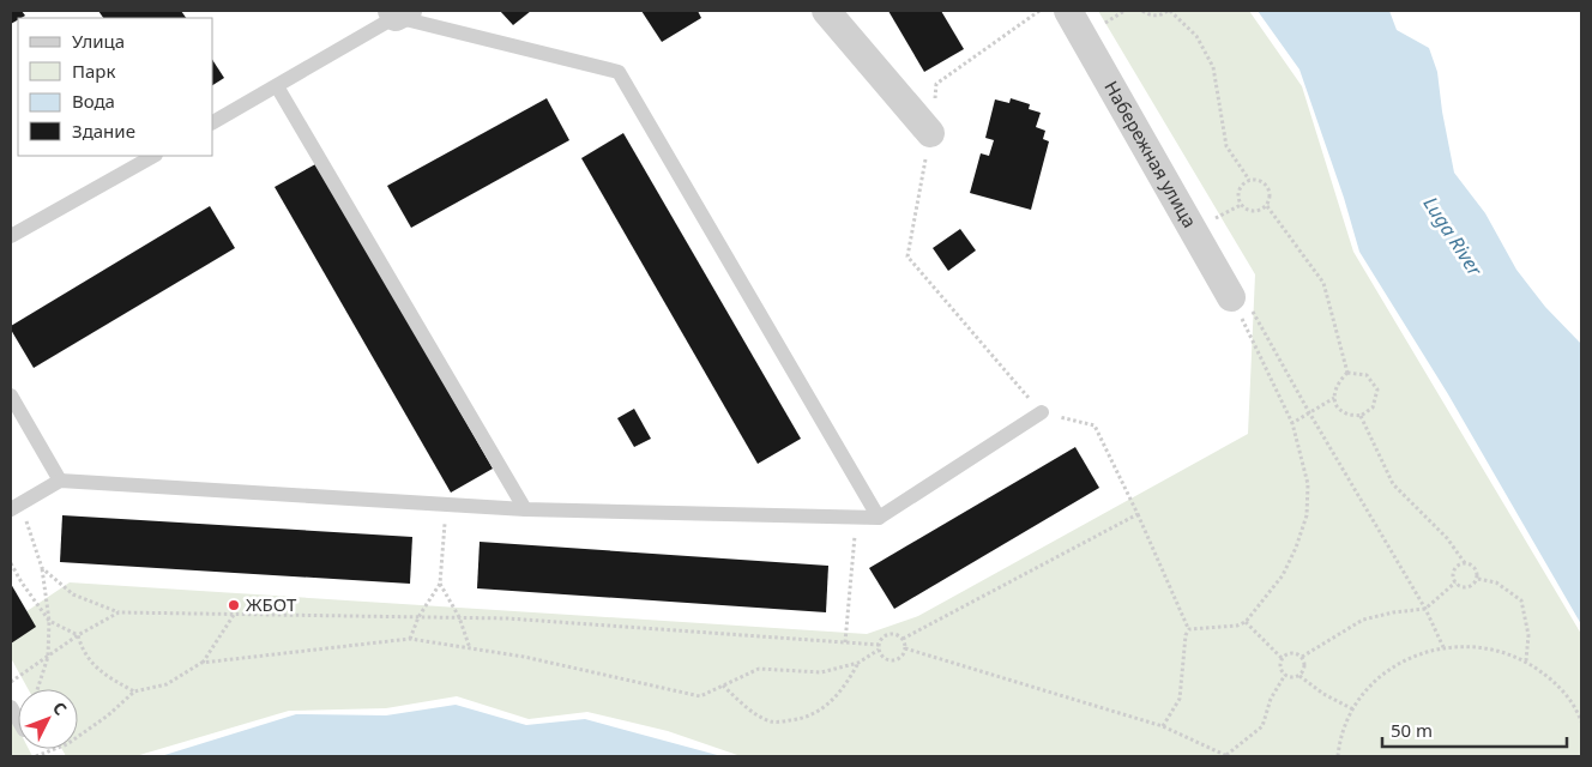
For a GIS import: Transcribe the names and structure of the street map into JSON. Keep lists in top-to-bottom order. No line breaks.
{"streets":{"street":["Набережная улица"]},"water":["Luga River"],"places":["ЖБОТ"],"legend":["Улица","Парк","Вода","Здание"],"scale_bar":"50 m","north":"top right"}
